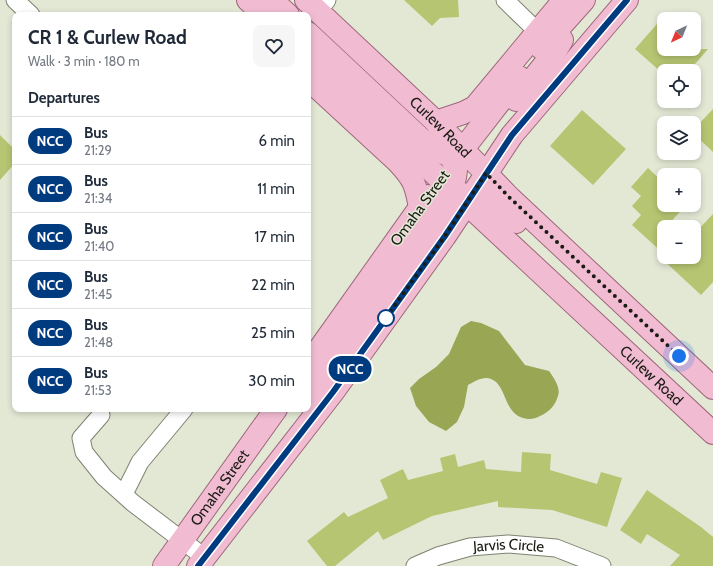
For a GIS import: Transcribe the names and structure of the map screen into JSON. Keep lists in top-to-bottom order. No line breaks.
{"streets":{"main road":["Curlew Road","Omaha Street"],"street":["Jarvis Circle"]},"crossings":[["Curlew Road","Omaha Street"]],"lines":["bus line NCC"],"north":"bottom left","page":{"on_map":"NCC","map_buttons":["+","−"],"heading":[["CR 1 & Curlew Road","Walk · 3 min · 180 m"],"Departures"],"list":[{"mark":"NCC","name":"Bus","note":"21:29","value":"6 min"},{"mark":"NCC","name":"Bus","note":"21:34","value":"11 min"},{"mark":"NCC","name":"Bus","note":"21:40","value":"17 min"},{"mark":"NCC","name":"Bus","note":"21:45","value":"22 min"},{"mark":"NCC","name":"Bus","note":"21:48","value":"25 min"},{"mark":"NCC","name":"Bus","note":"21:53","value":"30 min"}]}}
